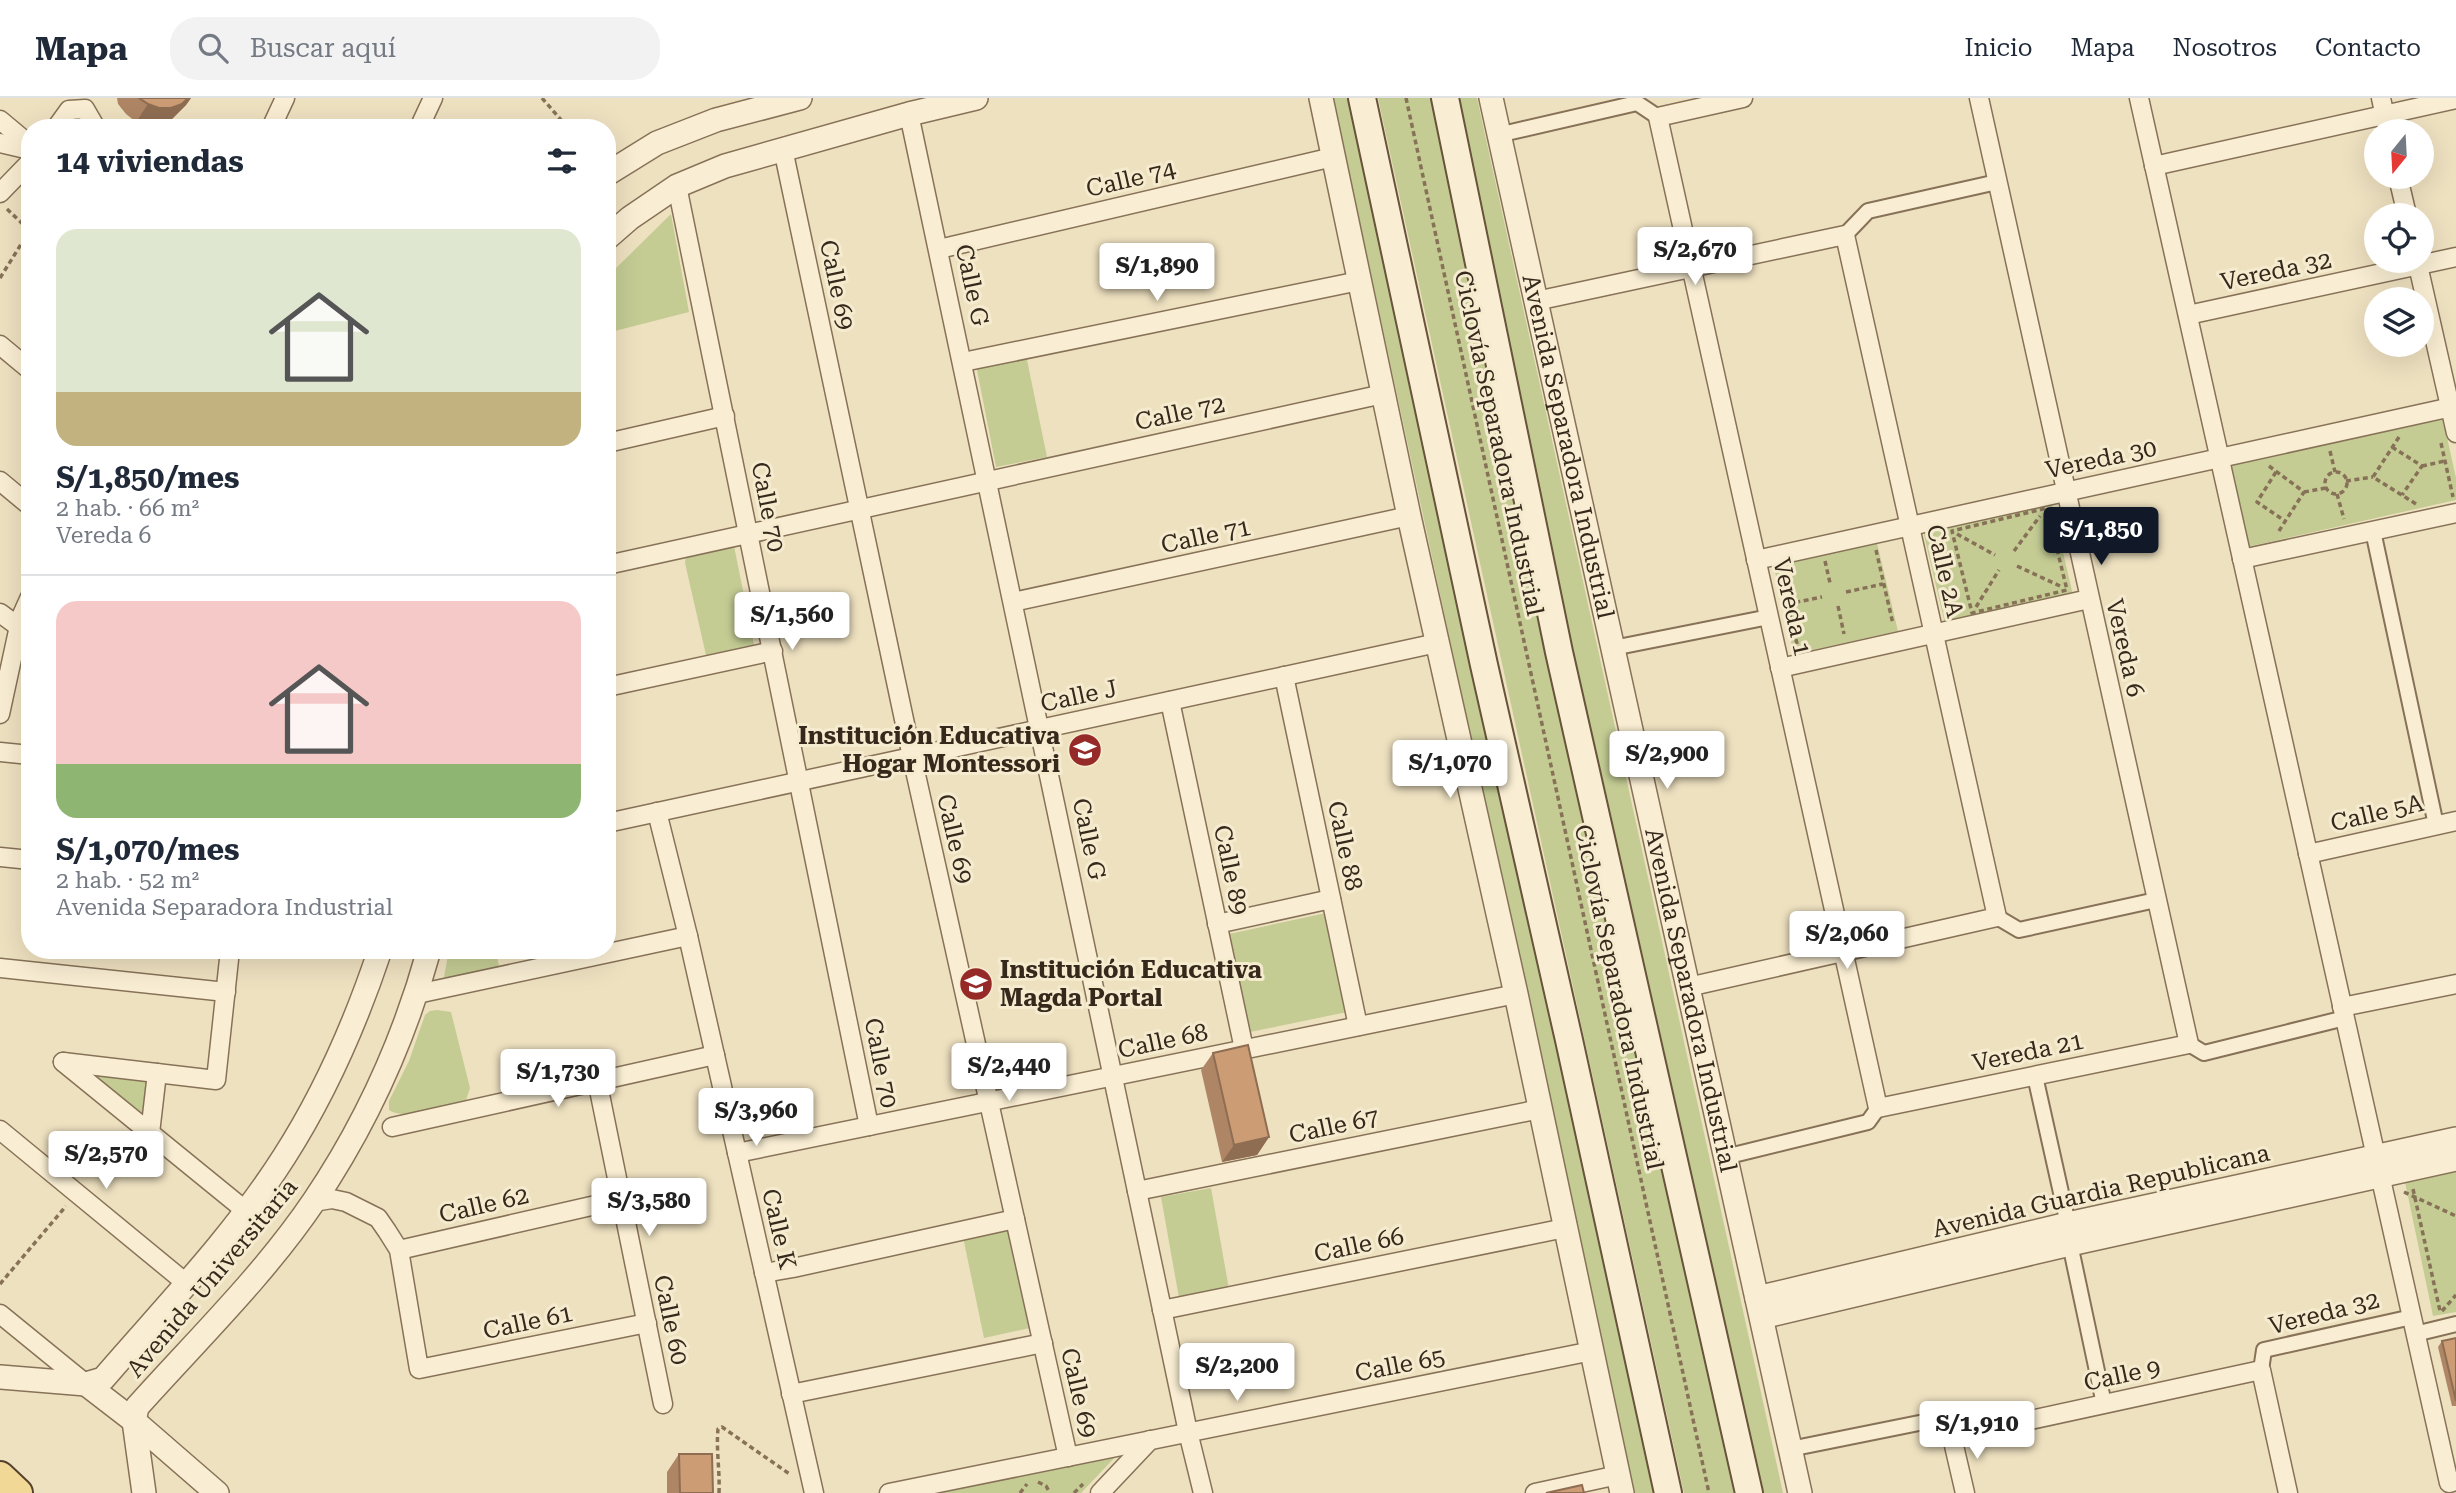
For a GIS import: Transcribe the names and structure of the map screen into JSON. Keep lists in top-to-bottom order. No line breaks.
{"streets":{"main road":["Avenida Separadora Industrial"],"street":["Calle 74","Vereda 32","Calle 69","Calle G","Calle 72","Vereda 30","Calle 70","Calle 71","Calle 2A","Vereda 1","Vereda 6","Calle J","Calle 5A","Calle 88","Calle 89","Calle 68","Vereda 21","Calle 67","Avenida Guardia Republicana","Calle 62","Calle K","Calle 66","Avenida Universitaria","Calle 60","Calle 61","Calle 65","Calle 9"],"path":["Ciclovía Separadora Industrial"]},"crossings":[["Calle 74","Calle G"],["Vereda 32","Calle 9"],["Calle 69","Calle 72"],["Calle 69","Calle J"],["Calle 69","Calle 68"],["Calle 69","Calle 65"],["Calle G","Calle 72"],["Calle G","Calle 71"],["Calle G","Calle J"],["Calle G","Calle 68"],["Calle G","Calle 67"],["Calle G","Calle 66"],["Calle G","Calle 65"],["Calle 72","Calle 70"],["Avenida Separadora Industrial","Vereda 21"],["Avenida Separadora Industrial","Avenida Guardia Republicana"],["Vereda 30","Calle 2A"],["Vereda 30","Vereda 1"],["Vereda 30","Vereda 6"],["Calle 70","Calle J"],["Calle 70","Calle 68"],["Vereda 1","Vereda 21"],["Vereda 6","Vereda 21"],["Calle J","Calle 88"],["Calle J","Calle 89"],["Calle J","Calle K"],["Calle 88","Calle 68"],["Calle 89","Calle 68"],["Calle 68","Calle K"],["Calle 62","Calle 60"],["Calle 62","Calle 61"],["Calle 60","Calle 61"]],"places":{"school or university":["Institución Educativa Hogar Montessori","Institución Educativa Magda Portal"]},"north":"bottom","page":{"header":"Mapa","search":"Buscar aquí","nav":["Inicio","Mapa","Nosotros","Contacto"],"heading":"14 viviendas","list":[{"name":"S/1,850/mes","note":"2 hab. · 66 m² · Vereda 6"},{"name":"S/1,070/mes","note":"2 hab. · 52 m² · Avenida Separadora Industrial"}],"price":["S/2,670","S/1,890","S/1,850","S/1,560","S/2,900","S/1,070","S/2,060","S/2,440","S/1,730","S/3,960","S/2,570","S/3,580","S/2,200","S/1,910"]}}
